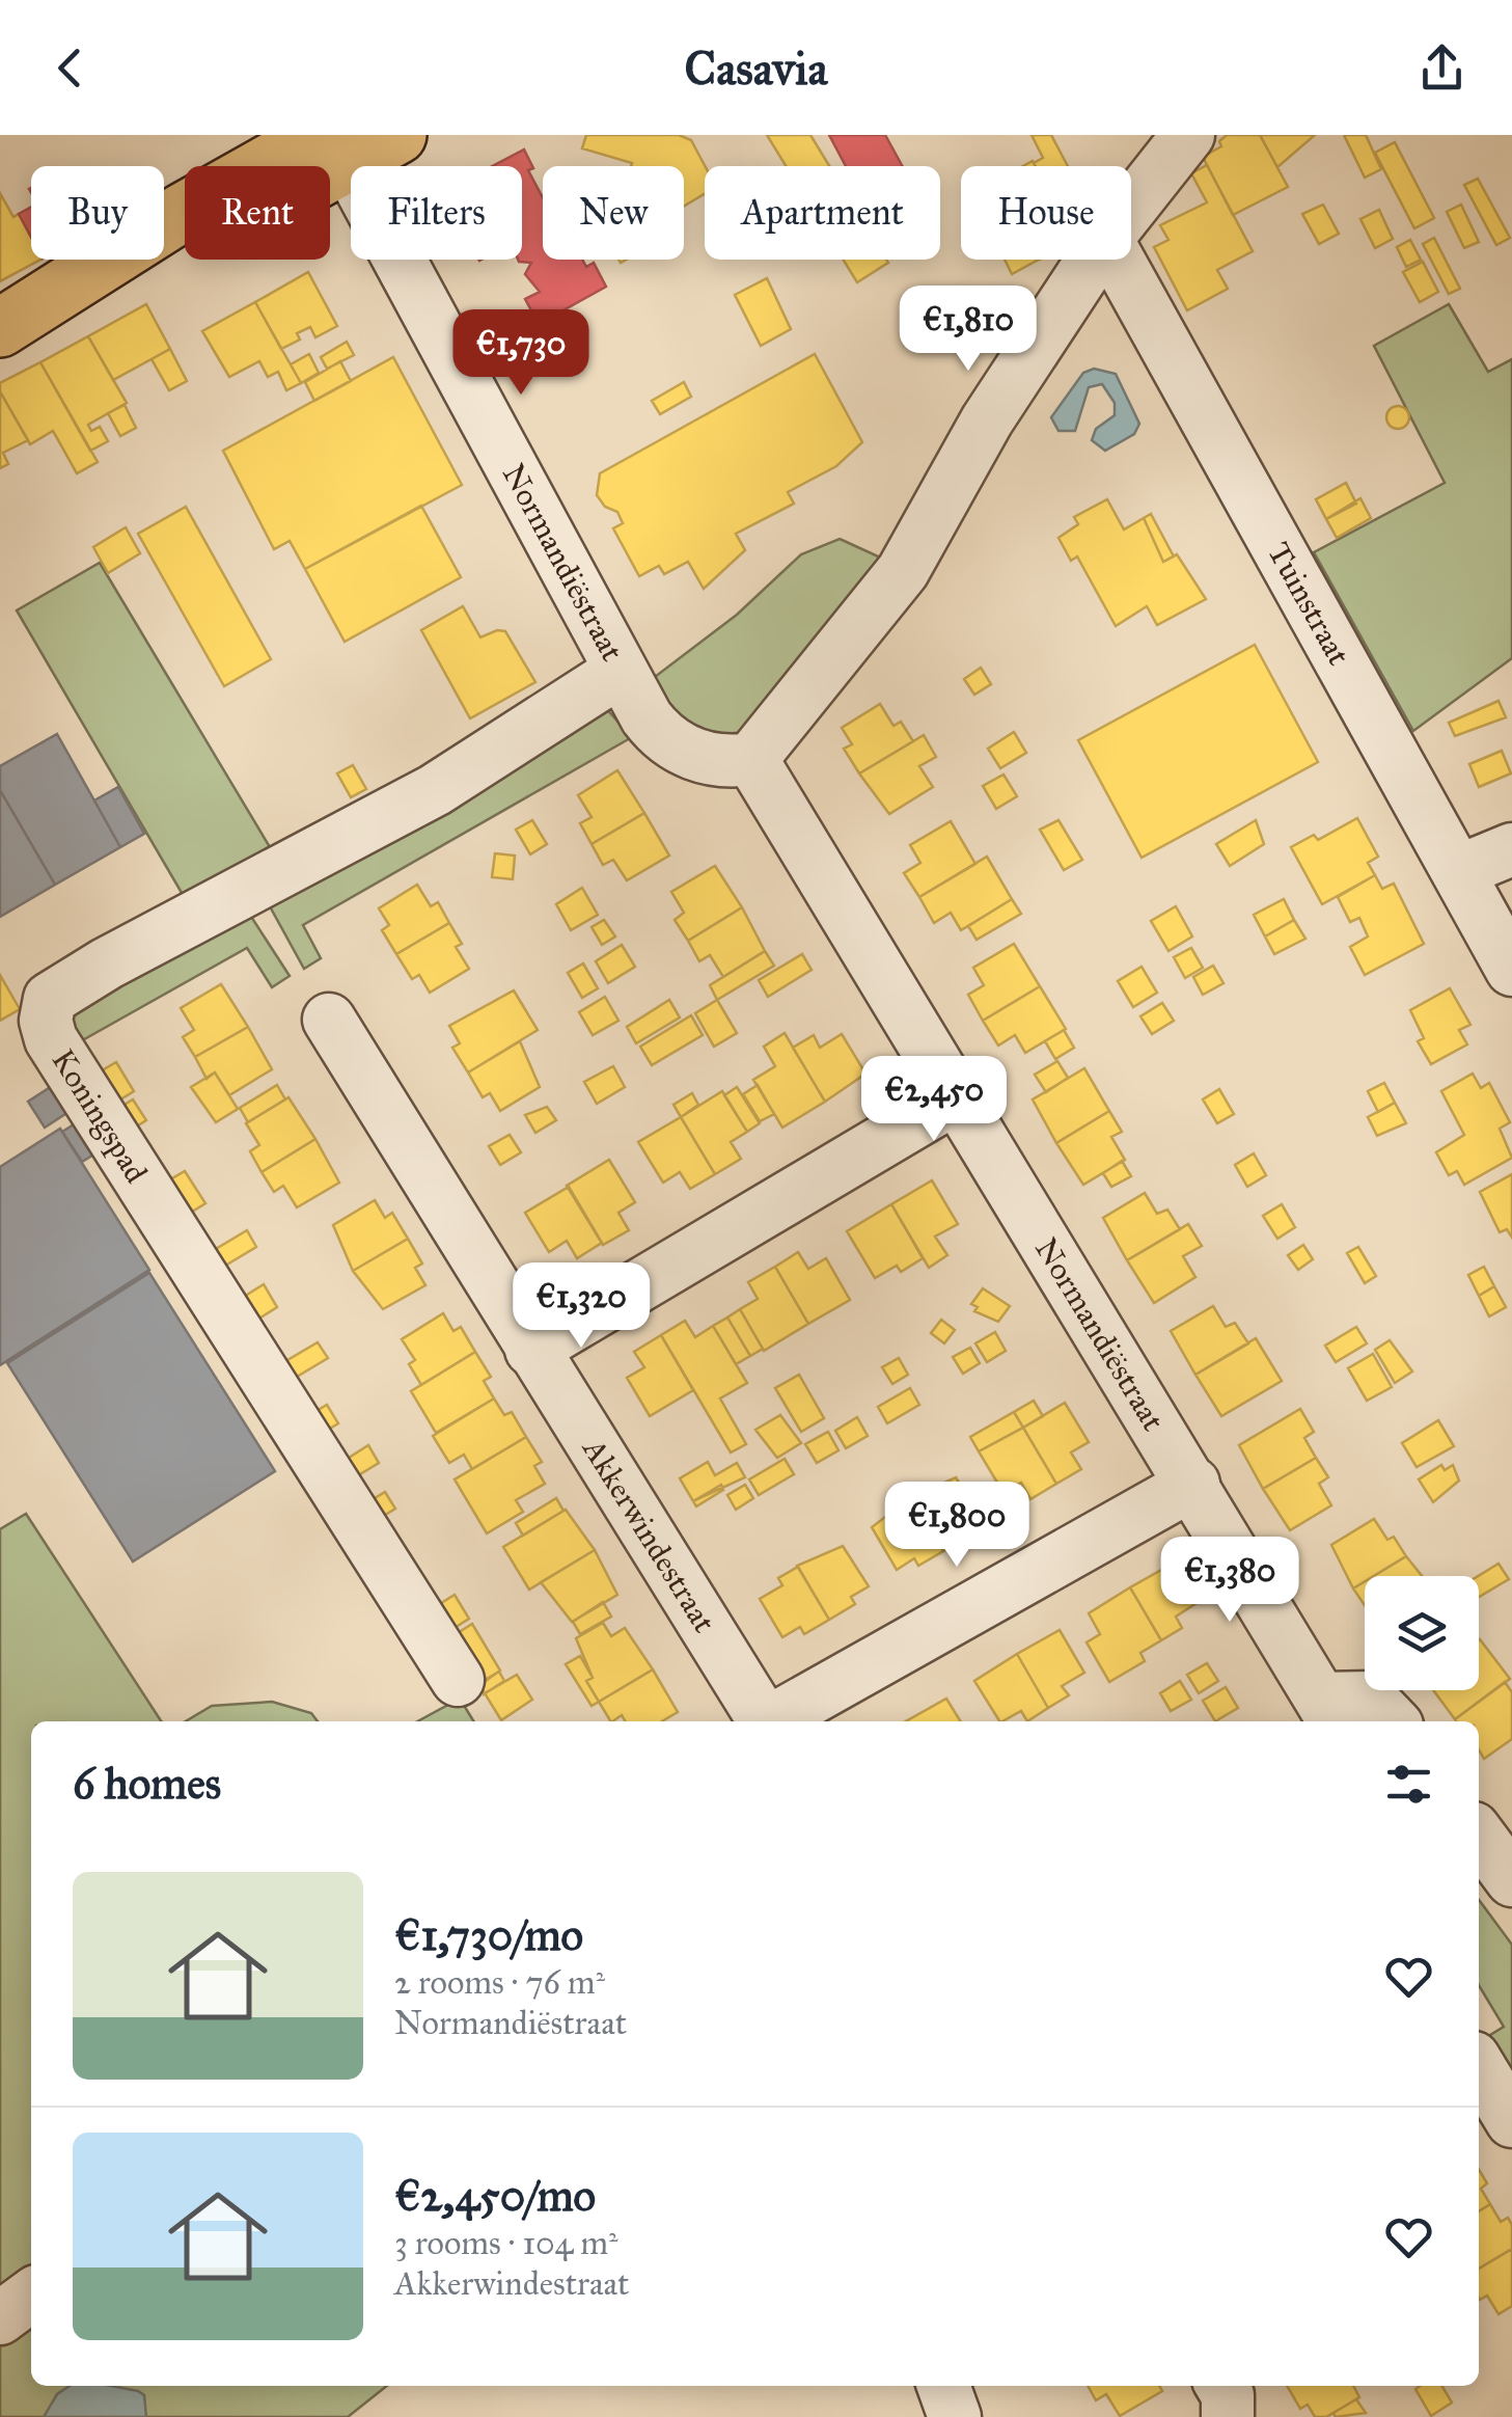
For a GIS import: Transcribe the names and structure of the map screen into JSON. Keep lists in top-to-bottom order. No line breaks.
{"streets":{"street":["Normandiëstraat","Tuinstraat","Koningspad","Akkerwindestraat"]},"crossings":[["Normandiëstraat","Koningspad"]],"page":{"header":"Casavia","chip":["Buy","Rent","Filters","New","Apartment","House"],"price":["€1,810","€1,730","€2,450","€1,320","€1,800","€1,380"],"heading":"6 homes","list":[{"name":"€1,730/mo","note":"2 rooms · 76 m² · Normandiëstraat"},{"name":"€2,450/mo","note":"3 rooms · 104 m² · Akkerwindestraat"}]}}
